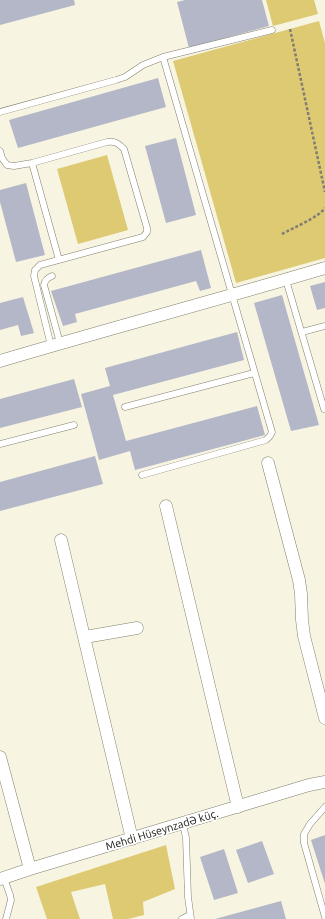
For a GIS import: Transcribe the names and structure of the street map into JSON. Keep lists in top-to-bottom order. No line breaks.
{"streets":{"street":["Mehdi Hüseynzadə küç."]}}
